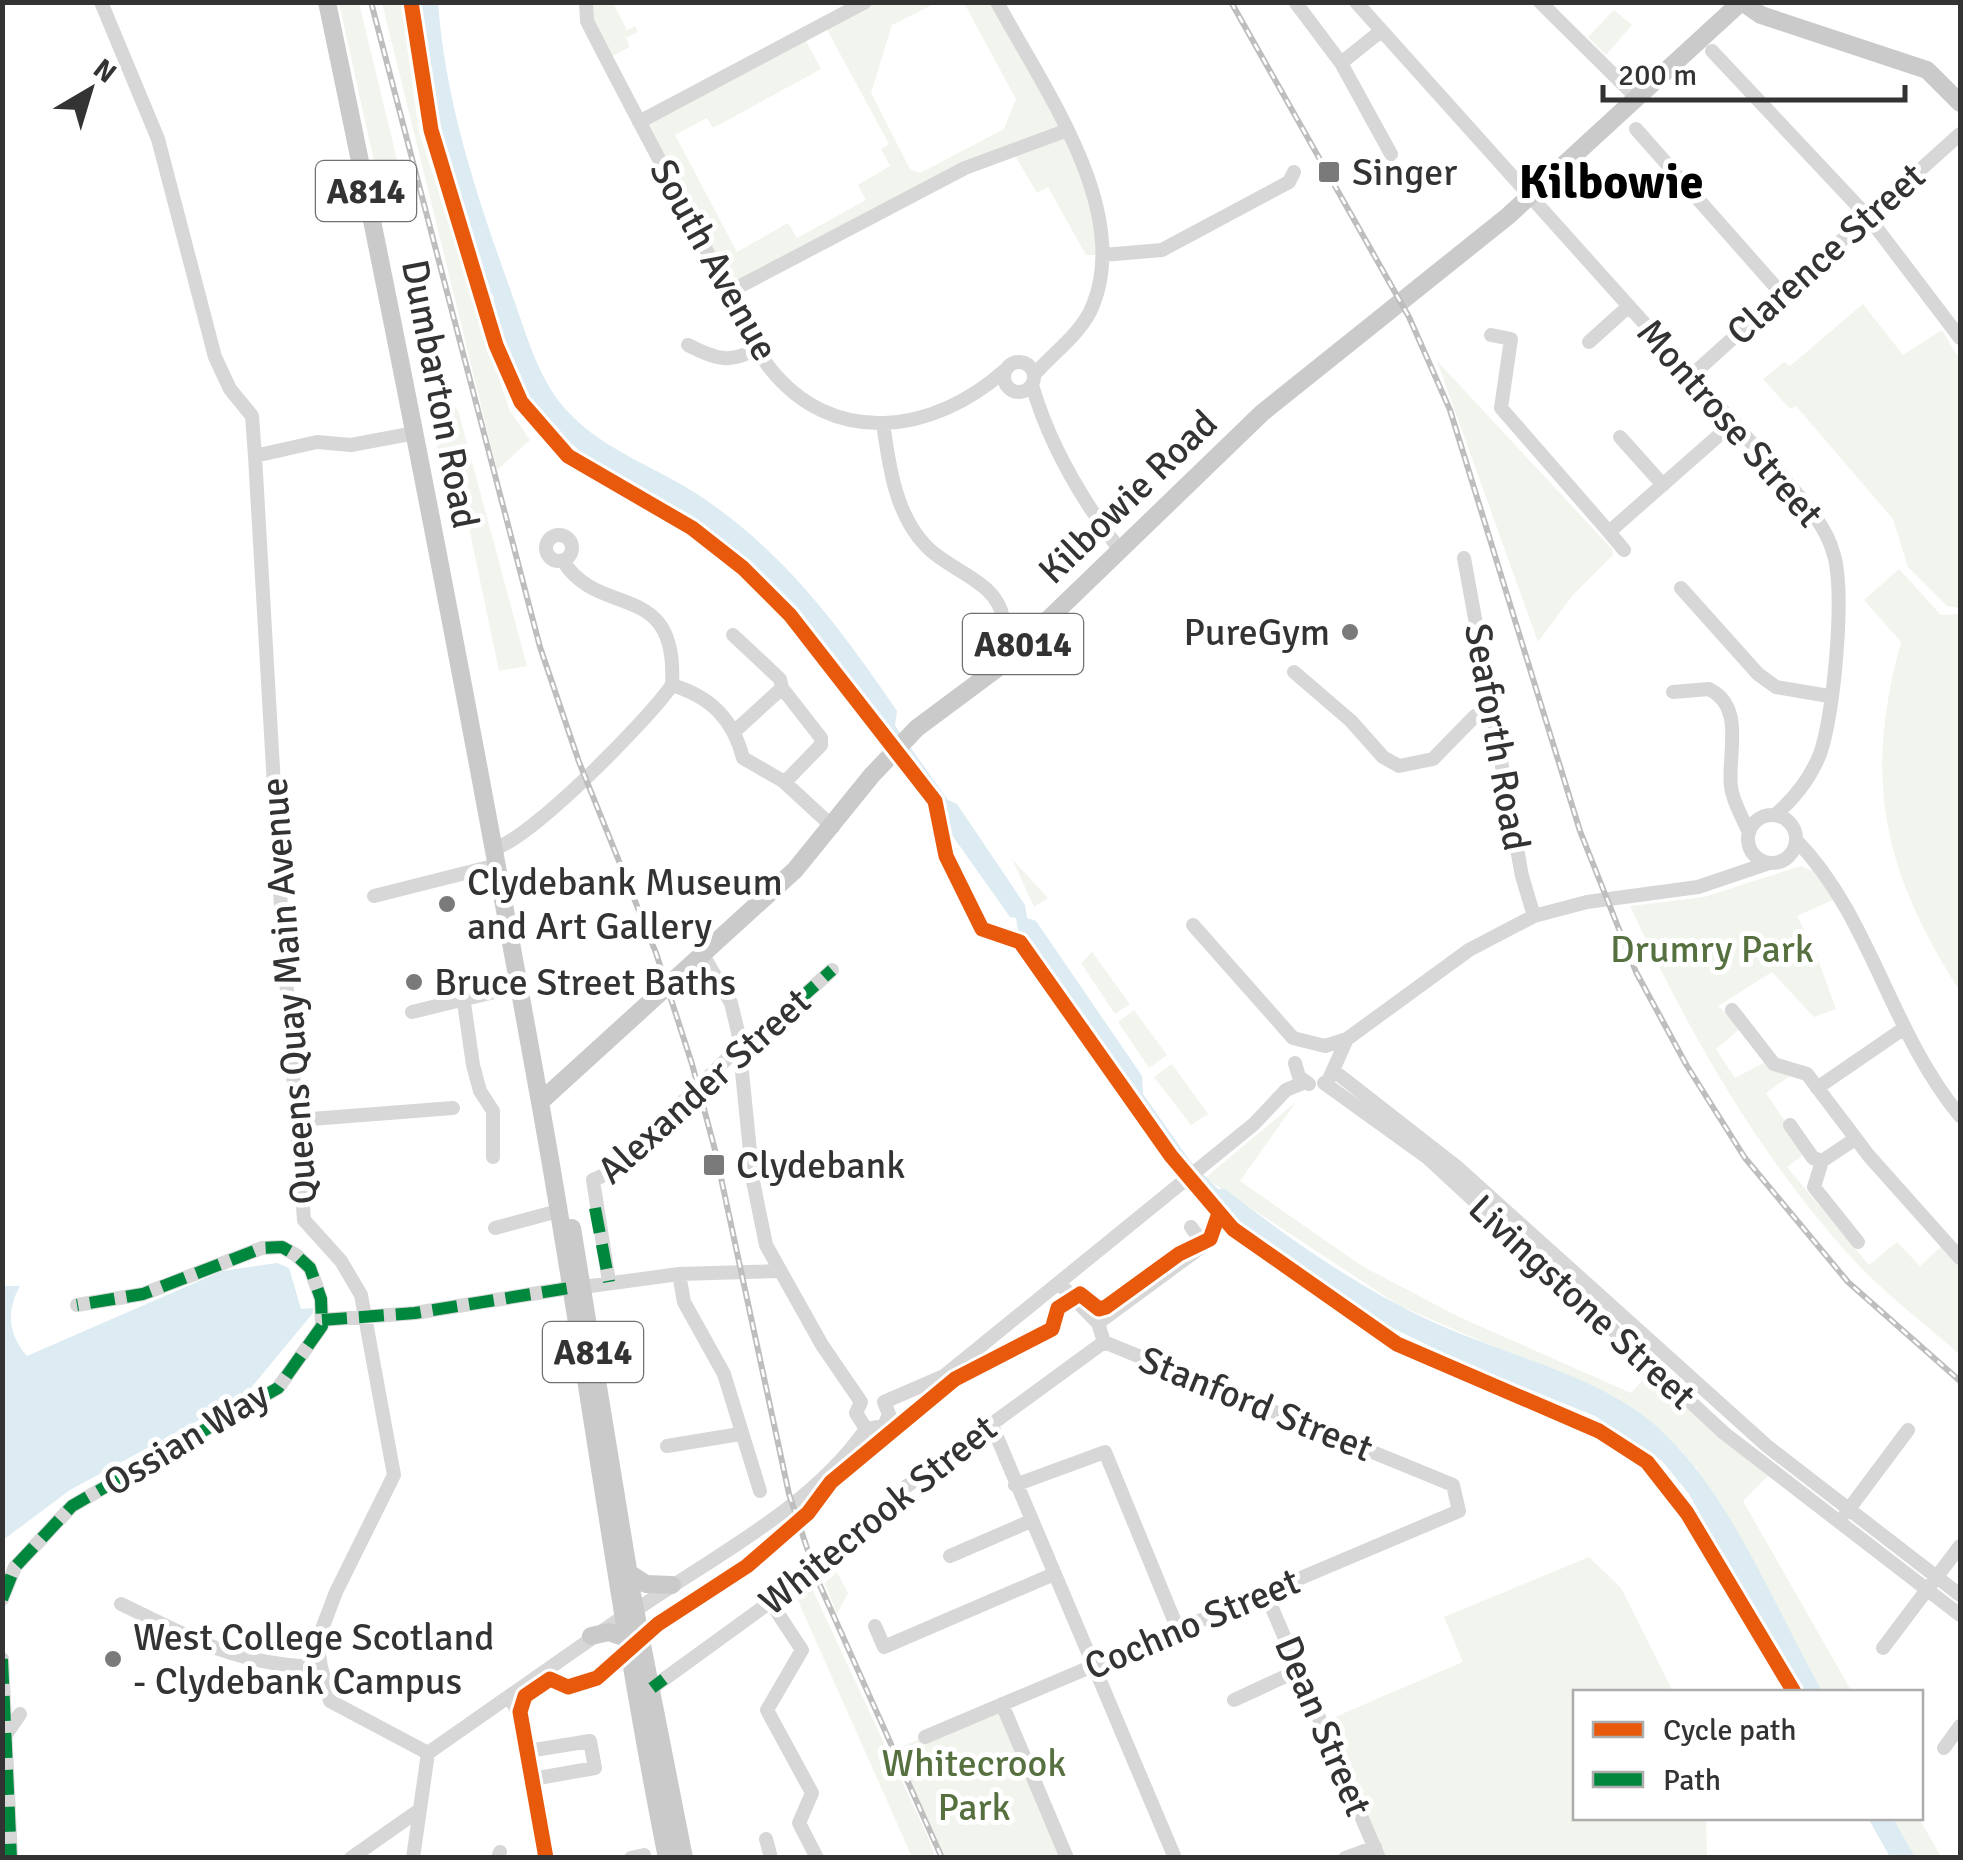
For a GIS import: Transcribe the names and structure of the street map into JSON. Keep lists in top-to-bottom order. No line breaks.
{"streets":{"main road":["A814","Dumbarton Road","Kilbowie Road","A8014"],"street":["Clarence Street","South Avenue","Montrose Street","Seaforth Road","Queens Quay Main Avenue","Alexander Street","Livingstone Street","Stanford Street","Ossian Way","Whitecrook Street","Cochno Street","Dean Street"]},"crossings":[["A814","Dumbarton Road"],["A814","Kilbowie Road"],["A814","Whitecrook Street"],["Clarence Street","Montrose Street"],["Dumbarton Road","Kilbowie Road"],["Montrose Street","Kilbowie Road"],["Stanford Street","Whitecrook Street"],["Stanford Street","Cochno Street"],["Cochno Street","Dean Street"]],"districts":["Kilbowie"],"parks":["Drumry Park","Whitecrook Park"],"places":{"transit":["Singer","Clydebank"],"other":["PureGym","Clydebank Museum and Art Gallery","Bruce Street Baths","West College Scotland - Clydebank Campus"]},"legend":["Cycle path","Path"],"scale_bar":"200 m","north":"top right"}
